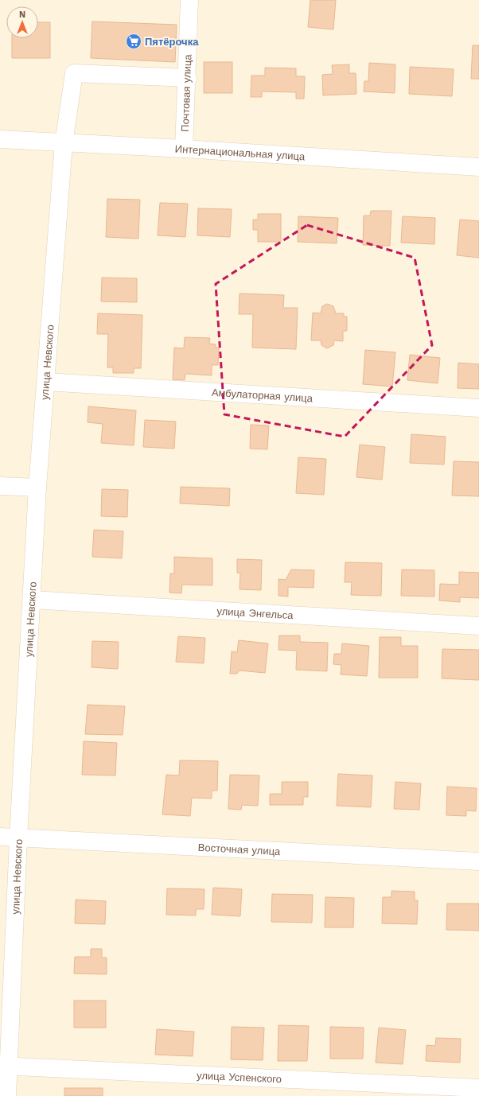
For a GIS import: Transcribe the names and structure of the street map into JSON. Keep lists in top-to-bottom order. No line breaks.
{"streets":{"street":["Почтовая улица","Интернациональная улица","улица Невского","Амбулаторная улица","улица Энгельса","Восточная улица","улица Успенского"]},"crossings":[["Почтовая улица","Интернациональная улица"],["Почтовая улица","улица Невского"],["Интернациональная улица","улица Невского"],["улица Невского","Амбулаторная улица"],["улица Невского","улица Энгельса"],["улица Невского","Восточная улица"],["улица Невского","улица Успенского"]],"places":{"supermarket":["Пятёрочка"]},"north":"top"}
